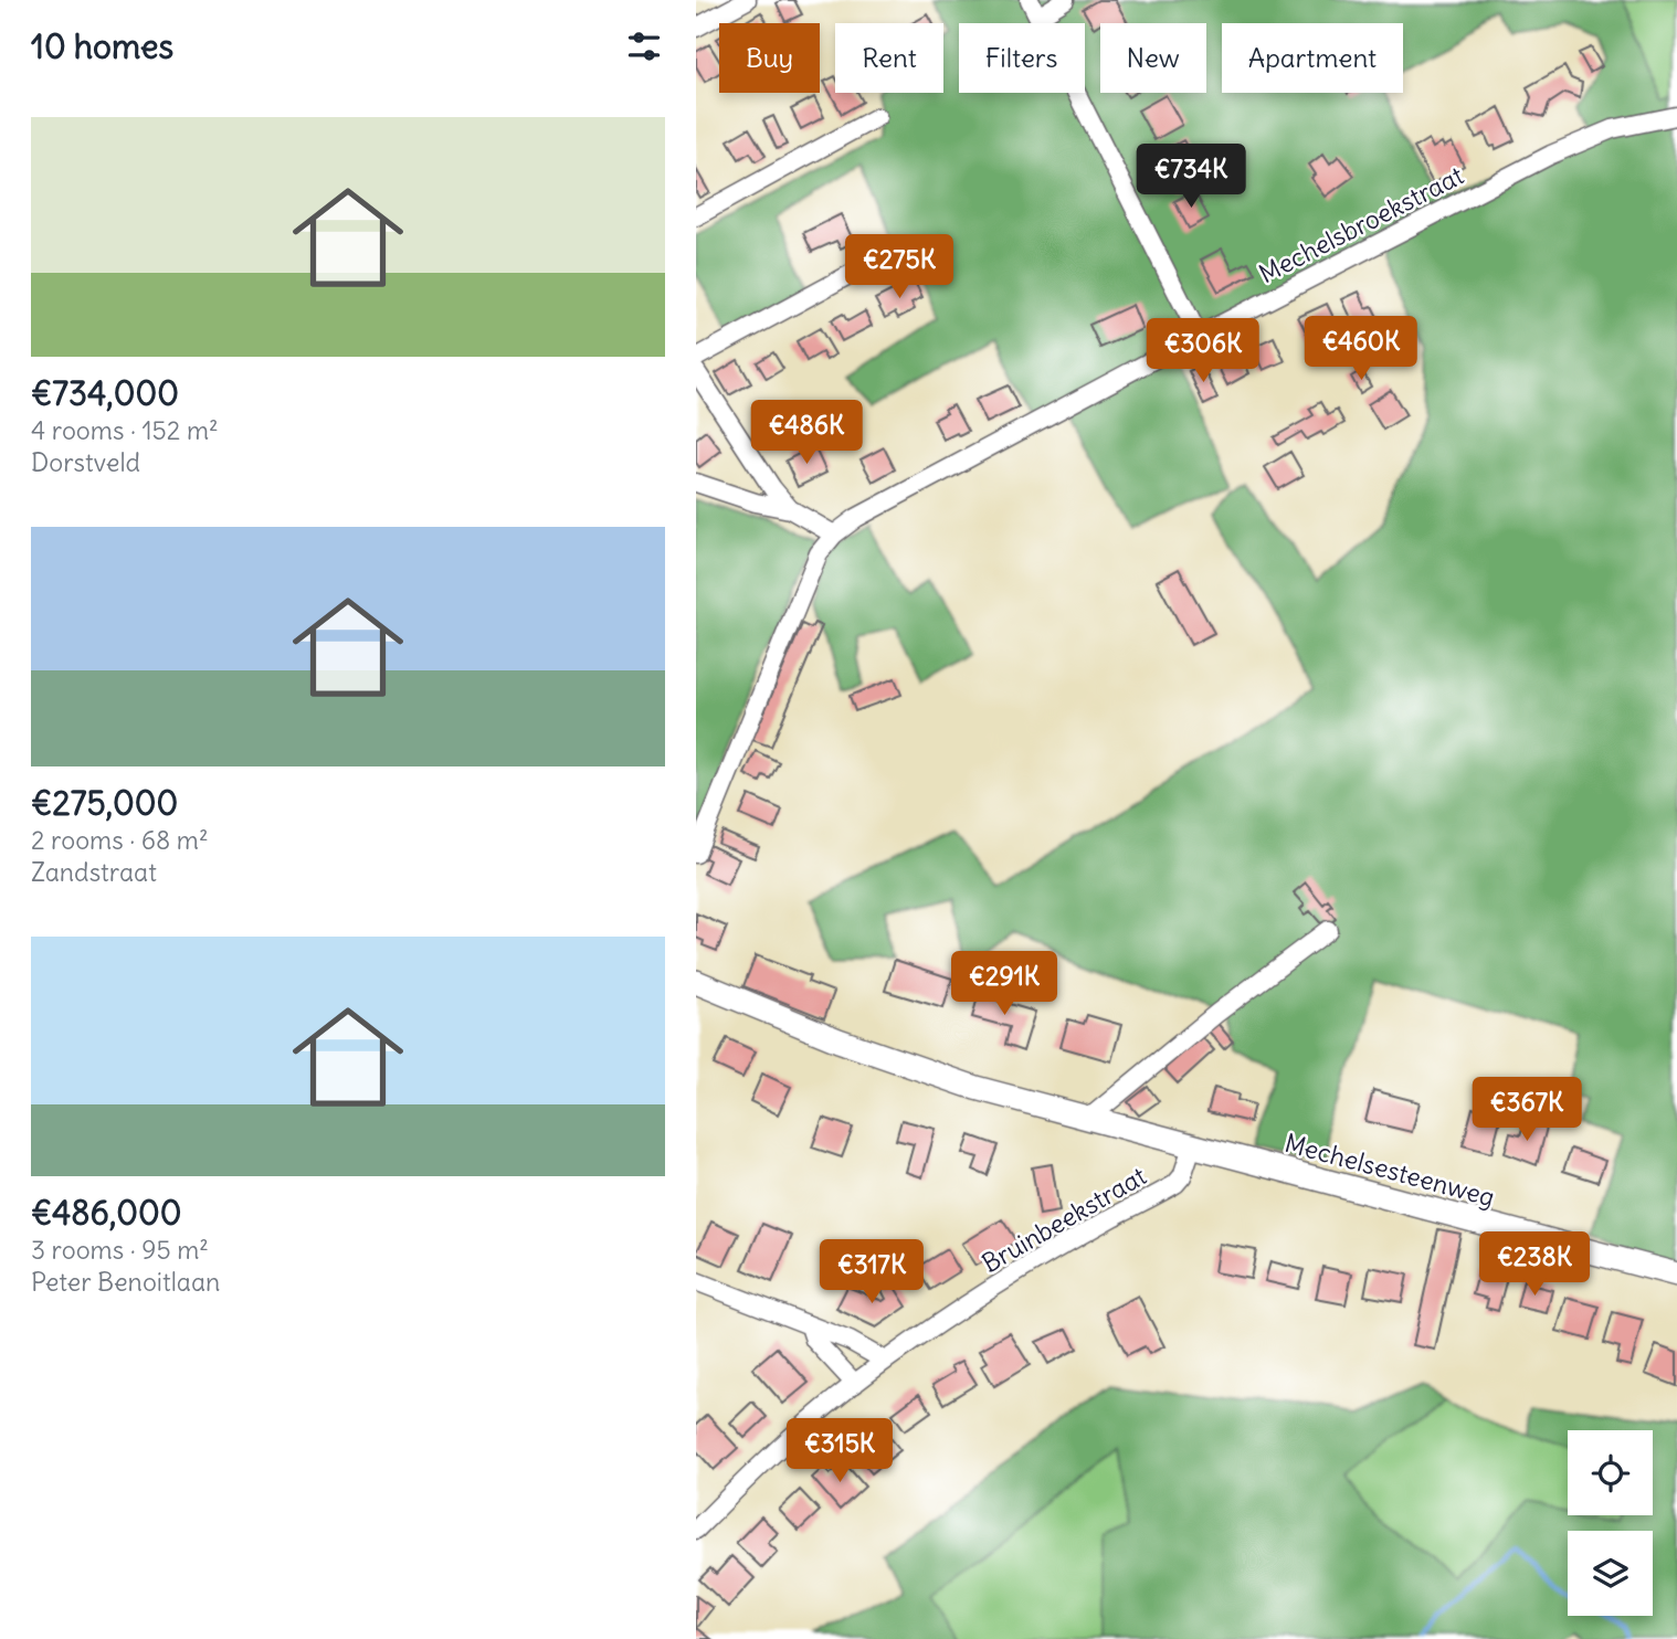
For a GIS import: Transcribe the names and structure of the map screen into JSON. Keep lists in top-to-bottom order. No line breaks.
{"streets":{"street":["Mechelsbroekstraat","Mechelsesteenweg","Bruinbeekstraat"]},"crossings":[["Mechelsesteenweg","Bruinbeekstraat"]],"page":{"heading":"10 homes","chip":["Buy","Rent","Filters","New","Apartment"],"list":[{"name":"€734,000","note":"4 rooms · 152 m² · Dorstveld"},{"name":"€275,000","note":"2 rooms · 68 m² · Zandstraat"},{"name":"€486,000","note":"3 rooms · 95 m² · Peter Benoitlaan"}],"price":["€734K","€275K","€460K","€306K","€486K","€291K","€367K","€238K","€317K","€315K"]}}
